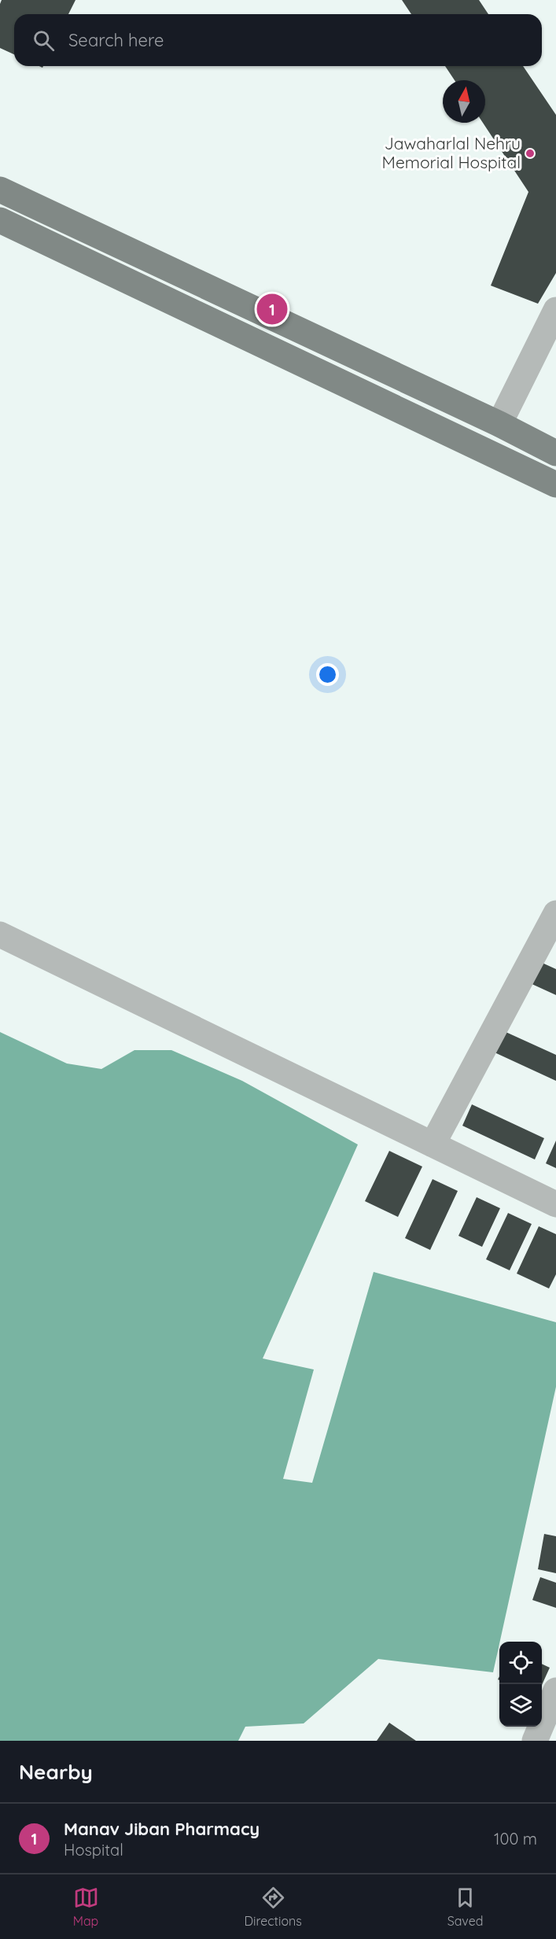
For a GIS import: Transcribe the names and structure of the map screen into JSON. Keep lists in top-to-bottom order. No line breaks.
{"places":["Jawaharlal Nehru Memorial Hospital"],"north":"top","page":{"search":"Search here","pins":"1","heading":"Nearby","list":[{"mark":"1","name":"Manav Jiban Pharmacy","note":"Hospital","value":"100 m"}],"nav":["Map","Directions","Saved"]}}
